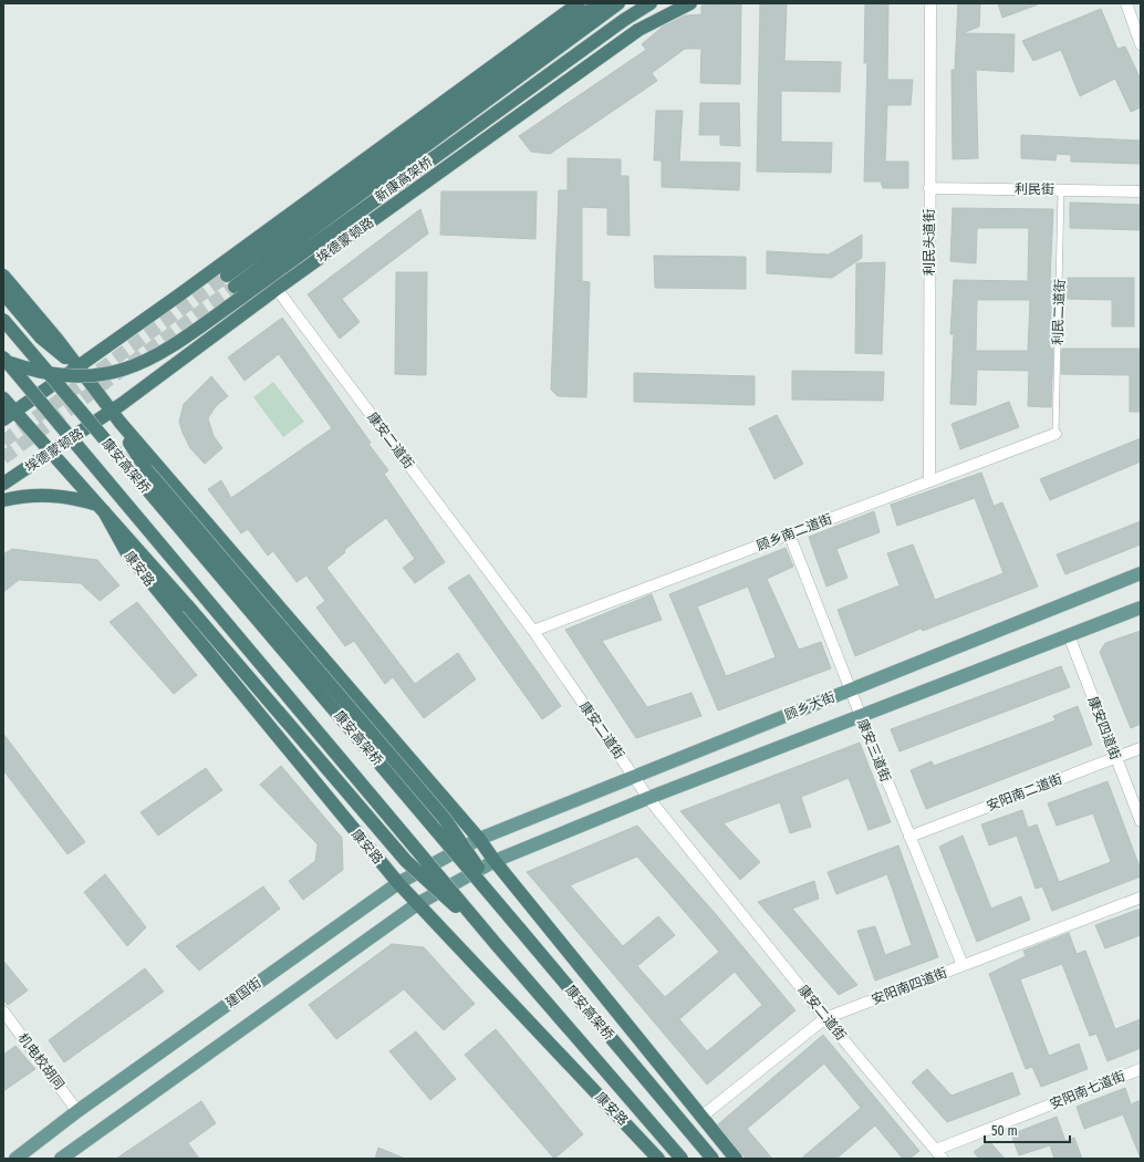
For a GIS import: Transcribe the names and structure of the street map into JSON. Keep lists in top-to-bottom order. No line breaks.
{"streets":{"highway":["新康高架桥","埃德蒙顿路","康安高架桥","康安路"],"main road":["顾乡大街","建国街"],"street":["利民街","利民头道街","康安二道街","顾乡南二道街","康安四道街","康安三道街","安阳南二道街","安阳南四道街","机电校胡同","安阳南七道街"],"lane":["利民二道街"]},"crossings":[["新康高架桥","康安高架桥"],["利民街","利民头道街"],["利民街","利民二道街"],["埃德蒙顿路","康安二道街"],["埃德蒙顿路","康安路"],["利民头道街","顾乡南二道街"],["利民二道街","顾乡南二道街"],["康安二道街","顾乡南二道街"],["康安二道街","顾乡大街"],["康安二道街","安阳南四道街"],["康安二道街","安阳南七道街"],["康安高架桥","康安路"],["顾乡南二道街","康安三道街"],["康安路","建国街"],["顾乡大街","康安四道街"],["顾乡大街","康安三道街"],["顾乡大街","建国街"],["康安四道街","安阳南二道街"],["康安三道街","安阳南二道街"],["康安三道街","安阳南四道街"],["建国街","机电校胡同"]],"scale_bar":"50 m"}
